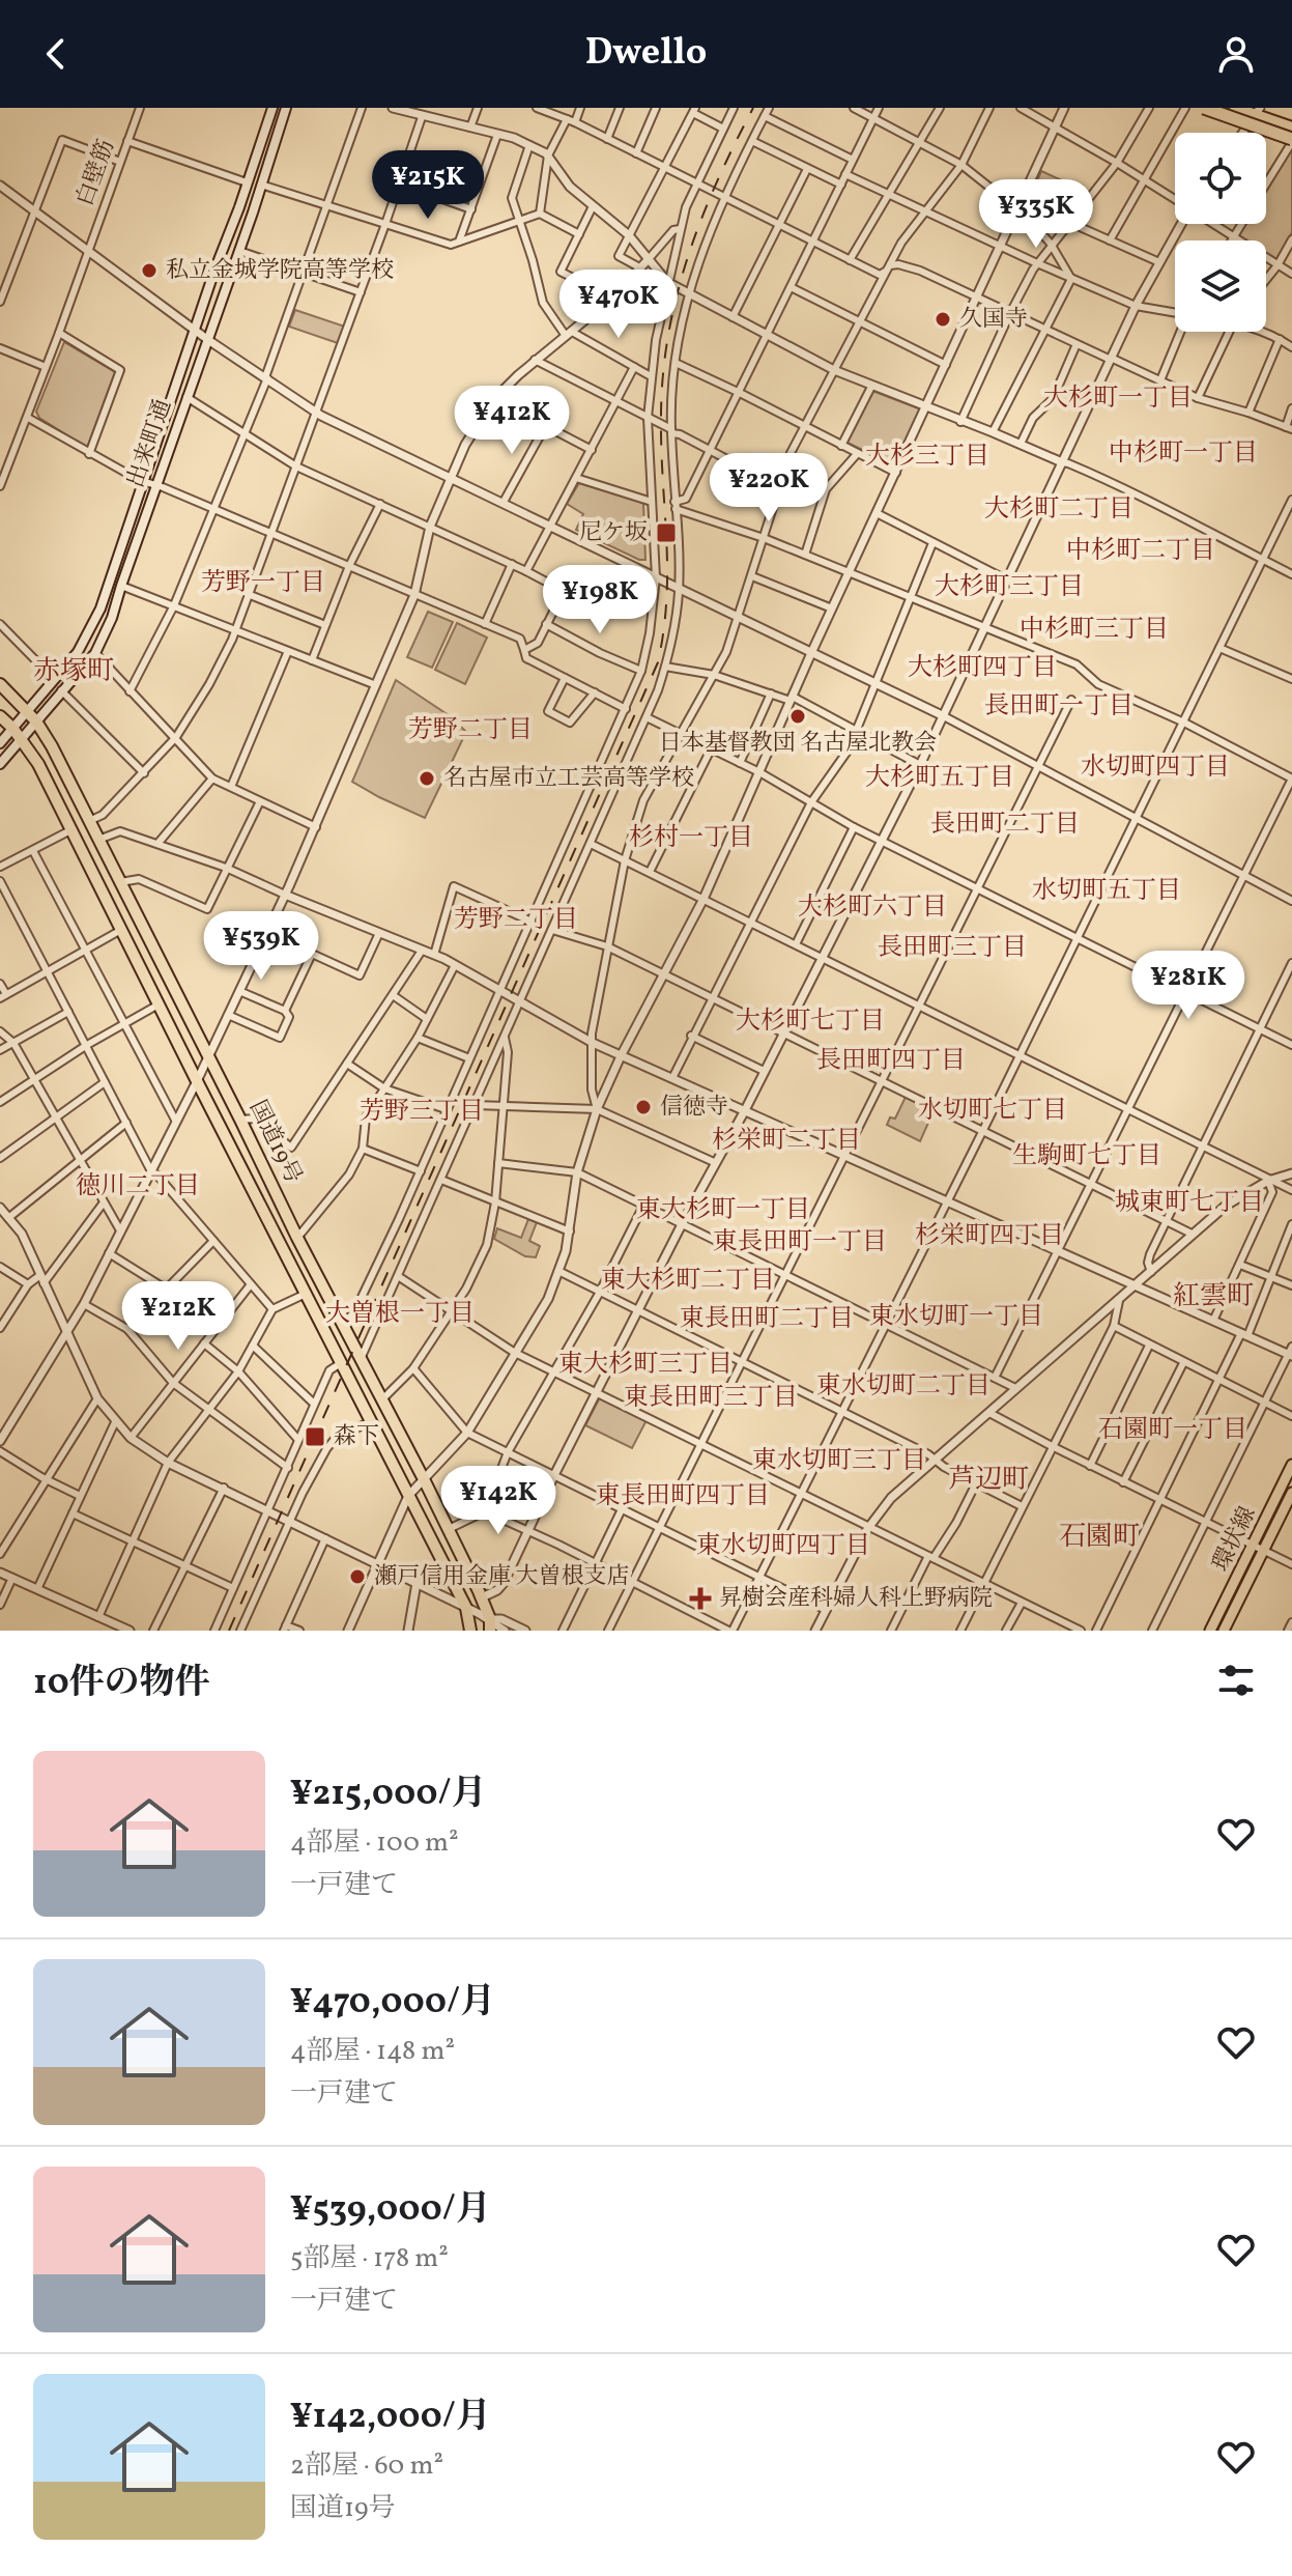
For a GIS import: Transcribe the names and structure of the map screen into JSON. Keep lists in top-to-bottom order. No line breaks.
{"streets":{"highway":["国道19号"],"main road":["出来町通","環状線"],"street":["白壁筋"]},"crossings":[["出来町通","国道19号"]],"districts":["大杉町一丁目","中杉町一丁目","大杉三丁目","大杉町二丁目","中杉町二丁目","芳野一丁目","大杉町三丁目","中杉町三丁目","大杉町四丁目","赤塚町","長田町一丁目","芳野二丁目","水切町四丁目","大杉町五丁目","長田町二丁目","杉村一丁目","水切町五丁目","大杉町六丁目","芳野二丁目","長田町三丁目","大杉町七丁目","長田町四丁目","水切町七丁目","芳野三丁目","杉栄町二丁目","生駒町七丁目","徳川二丁目","城東町七丁目","東大杉町一丁目","杉栄町四丁目","東長田町一丁目","東大杉町二丁目","紅雲町","大曽根一丁目","東水切町一丁目","東長田町二丁目","東大杉町三丁目","東水切町二丁目","東長田町三丁目","石園町一丁目","東水切町三丁目","芦辺町","東長田町四丁目","石園町","東水切町四丁目"],"places":{"other":["私立金城学院高等学校","久国寺","日本基督教団 名古屋北教会","名古屋市立工芸高等学校","信徳寺","瀬戸信用金庫 大曽根支店"],"transit":["尼ケ坂","森下"],"health":["昇樹会産科婦人科上野病院"]},"page":{"header":"Dwello","price":["¥215K","¥335K","¥470K","¥412K","¥220K","¥198K","¥539K","¥281K","¥212K","¥142K"],"heading":"10件の物件","list":[{"name":"¥215,000/月","note":"4部屋 · 100 m² · 一戸建て"},{"name":"¥470,000/月","note":"4部屋 · 148 m² · 一戸建て"},{"name":"¥539,000/月","note":"5部屋 · 178 m² · 一戸建て"},{"name":"¥142,000/月","note":"2部屋 · 60 m² · 国道19号"}]}}
